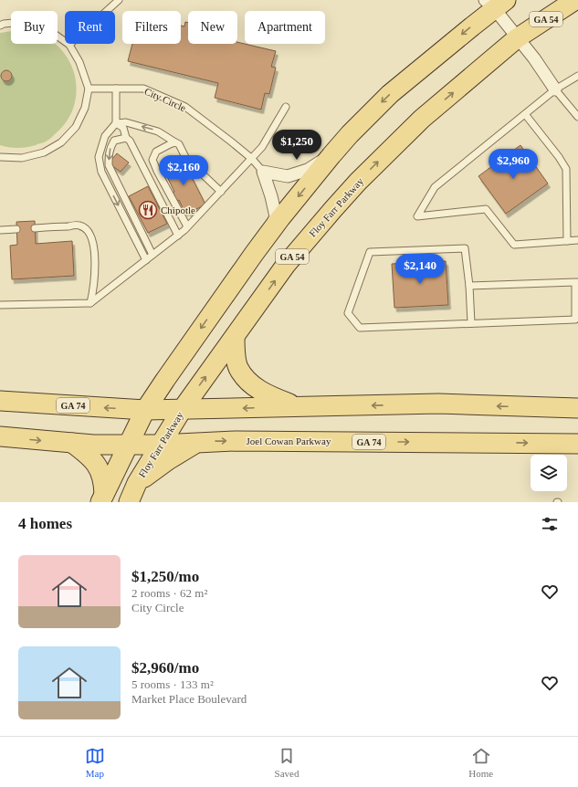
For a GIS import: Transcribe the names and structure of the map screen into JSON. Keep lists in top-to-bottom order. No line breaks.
{"streets":{"main road":["GA 54","Floy Farr Parkway","GA 74","Joel Cowan Parkway"],"street":["City Circle"]},"crossings":[["GA 54","City Circle"],["GA 54","GA 74"],["GA 54","Joel Cowan Parkway"],["Floy Farr Parkway","GA 74"],["Floy Farr Parkway","Joel Cowan Parkway"]],"places":{"restaurant":["Chipotle"]},"page":{"chip":["Buy","Rent","Filters","New","Apartment"],"price":["$1,250","$2,960","$2,160","$2,140"],"heading":"4 homes","list":[{"name":"$1,250/mo","note":"2 rooms · 62 m² · City Circle"},{"name":"$2,960/mo","note":"5 rooms · 133 m² · Market Place Boulevard"}],"tabs":["Map","Saved","Home"]}}
